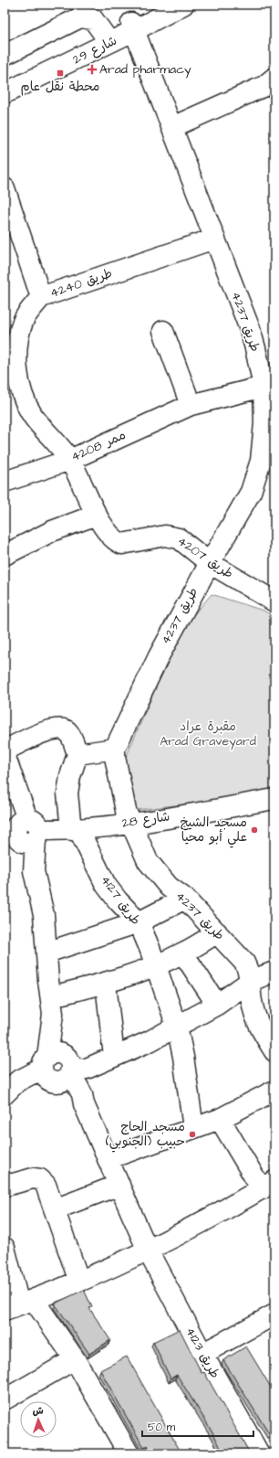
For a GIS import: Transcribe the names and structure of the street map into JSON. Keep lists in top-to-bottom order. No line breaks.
{"streets":{"street":["شارع 29","طريق 4240","طريق 4237","ممر 4208","طريق 4207","شارع 28","طريق 4127","طريق 4123"]},"crossings":[["شارع 29","طريق 4237"],["طريق 4240","طريق 4237"],["طريق 4240","ممر 4208"],["طريق 4240","طريق 4207"],["طريق 4237","ممر 4208"],["طريق 4237","طريق 4207"],["طريق 4237","شارع 28"],["ممر 4208","طريق 4207"],["شارع 28","طريق 4127"]],"parks":["مقبرة عراد Arad Graveyard"],"places":{"health":["Arad pharmacy"],"transit":["محطة نقل عام"],"other":["مسجد الشيخ علي أبو محيا","مسجد الحاج حبيب (الجنوبي)"]},"scale_bar":"50 m","north":"top"}
